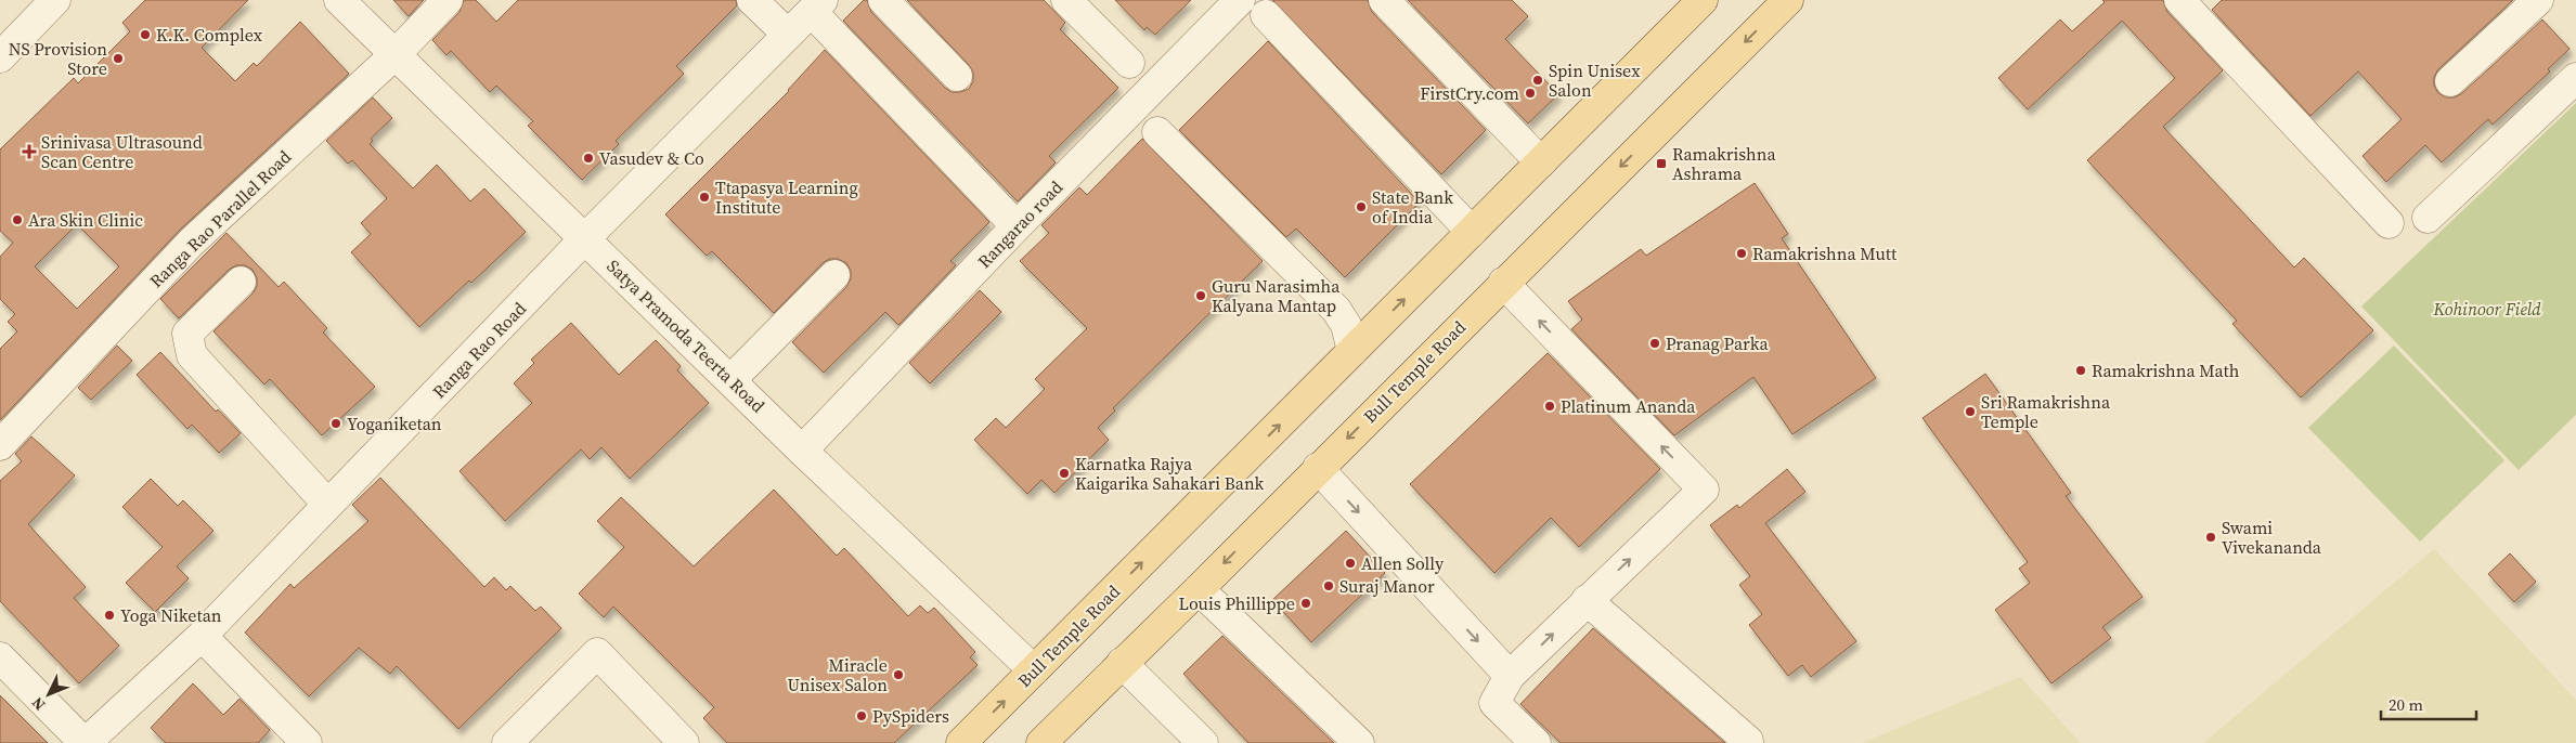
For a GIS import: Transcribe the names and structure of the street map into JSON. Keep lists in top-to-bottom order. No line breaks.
{"streets":{"main road":["Bull Temple Road"],"street":["Ranga Rao Parallel Road","Rangarao road","Satya Pramoda Teerta Road","Ranga Rao Road"]},"crossings":[["Ranga Rao Parallel Road","Satya Pramoda Teerta Road"],["Rangarao road","Satya Pramoda Teerta Road"],["Satya Pramoda Teerta Road","Ranga Rao Road"],["Satya Pramoda Teerta Road","Bull Temple Road"]],"parks":["Kohinoor Field"],"places":{"other":["K.K. Complex","NS Provision Store","Spin Unisex Salon","FirstCry.com","Vasudev & Co","Ttapasya Learning Institute","State Bank of India","Ara Skin Clinic","Ramakrishna Mutt","Guru Narasimha Kalyana Mantap","Pranag Parka","Ramakrishna Math","Platinum Ananda","Sri Ramakrishna Temple","Yoganiketan","Karnatka Rajya Kaigarika Sahakari Bank","Swami Vivekananda","Allen Solly","Suraj Manor","Louis Phillippe","Yoga Niketan","Miracle Unisex Salon","PySpiders"],"health":["Srinivasa Ultrasound Scan Centre"],"transit":["Ramakrishna Ashrama"]},"scale_bar":"20 m","north":"bottom left"}
